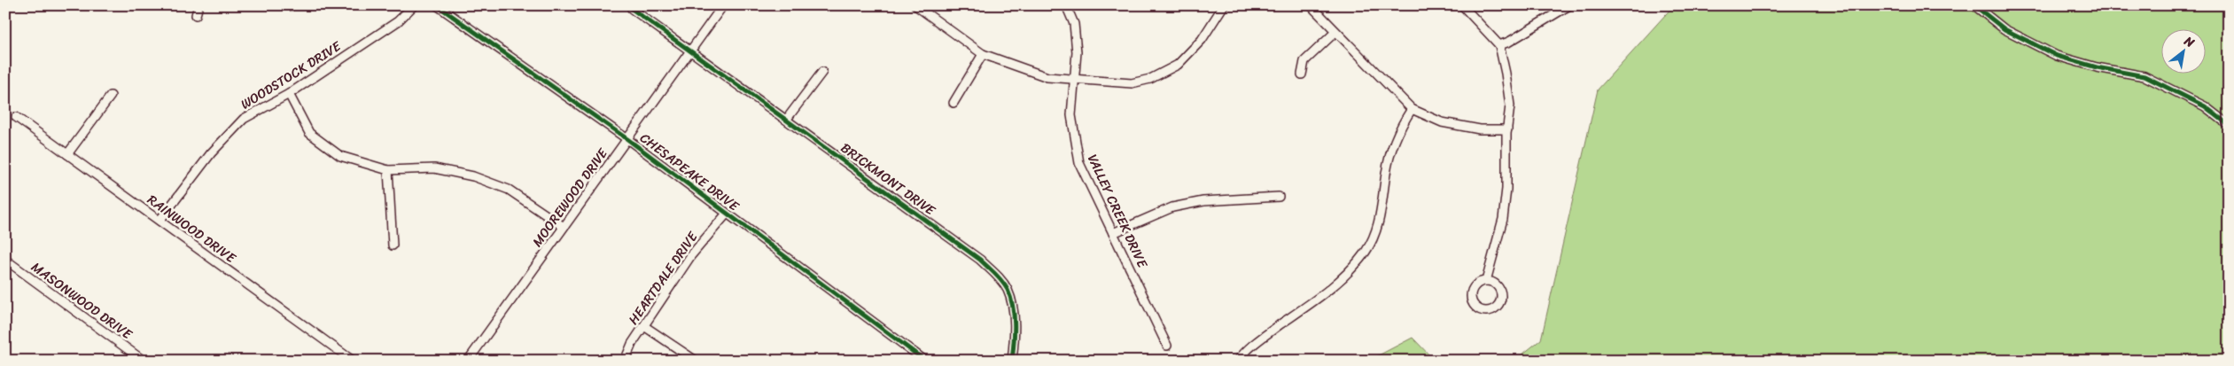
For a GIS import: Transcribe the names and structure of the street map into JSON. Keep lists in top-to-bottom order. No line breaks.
{"streets":{"street":["WOODSTOCK DRIVE","CHESAPEAKE DRIVE","BRICKMONT DRIVE","MOOREWOOD DRIVE","VALLEY CREEK DRIVE","RAINWOOD DRIVE","HEARTDALE DRIVE","MASONWOOD DRIVE"]},"crossings":[["WOODSTOCK DRIVE","RAINWOOD DRIVE"],["CHESAPEAKE DRIVE","MOOREWOOD DRIVE"],["CHESAPEAKE DRIVE","HEARTDALE DRIVE"],["BRICKMONT DRIVE","MOOREWOOD DRIVE"]],"north":"top right"}
